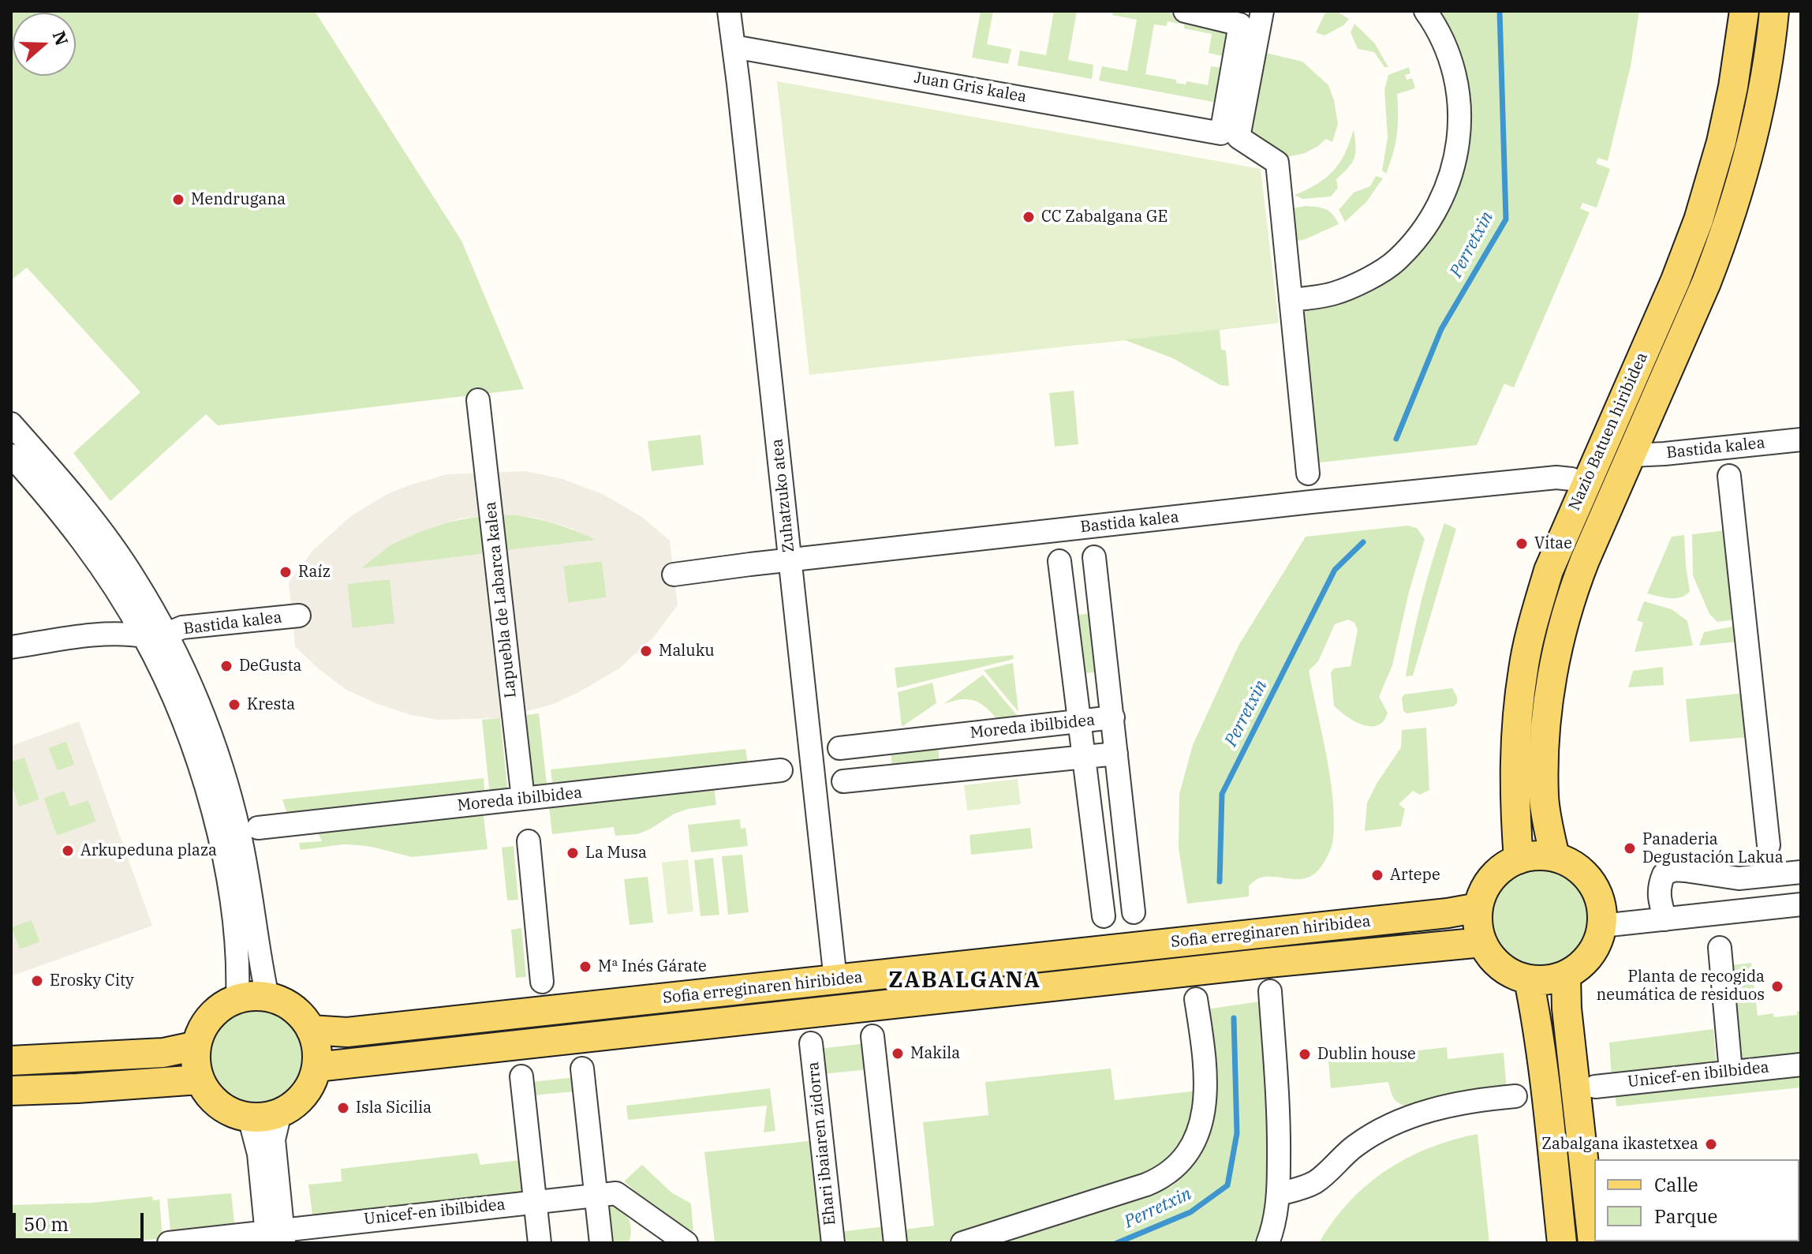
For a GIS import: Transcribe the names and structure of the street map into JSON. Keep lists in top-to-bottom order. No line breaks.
{"streets":{"main road":["Nazio Batuen hiribidea","Sofia erreginaren hiribidea"],"street":["Juan Gris kalea","Bastida kalea","Zuhatzuko atea","Lapuebla de Labarca kalea","Moreda ibilbidea","Unicef-en ibilbidea","Ehari ibaiaren zidorra"]},"crossings":[["Juan Gris kalea","Zuhatzuko atea"],["Nazio Batuen hiribidea","Bastida kalea"],["Nazio Batuen hiribidea","Sofia erreginaren hiribidea"],["Bastida kalea","Zuhatzuko atea"],["Zuhatzuko atea","Sofia erreginaren hiribidea"],["Lapuebla de Labarca kalea","Moreda ibilbidea"]],"districts":["ZABALGANA"],"water":["Perretxin"],"places":["Mendrugana","CC Zabalgana GE","Vitae","Raíz","Maluku","DeGusta","Kresta","Panaderia Degustación Lakua","Arkupeduna plaza","La Musa","Artepe","Mª Inés Gárate","Erosky City","Planta de recogida neumática de residuos","Makila","Dublin house","Isla Sicilia","Zabalgana ikastetxea"],"legend":["Calle","Parque"],"scale_bar":"50 m","north":"right"}
